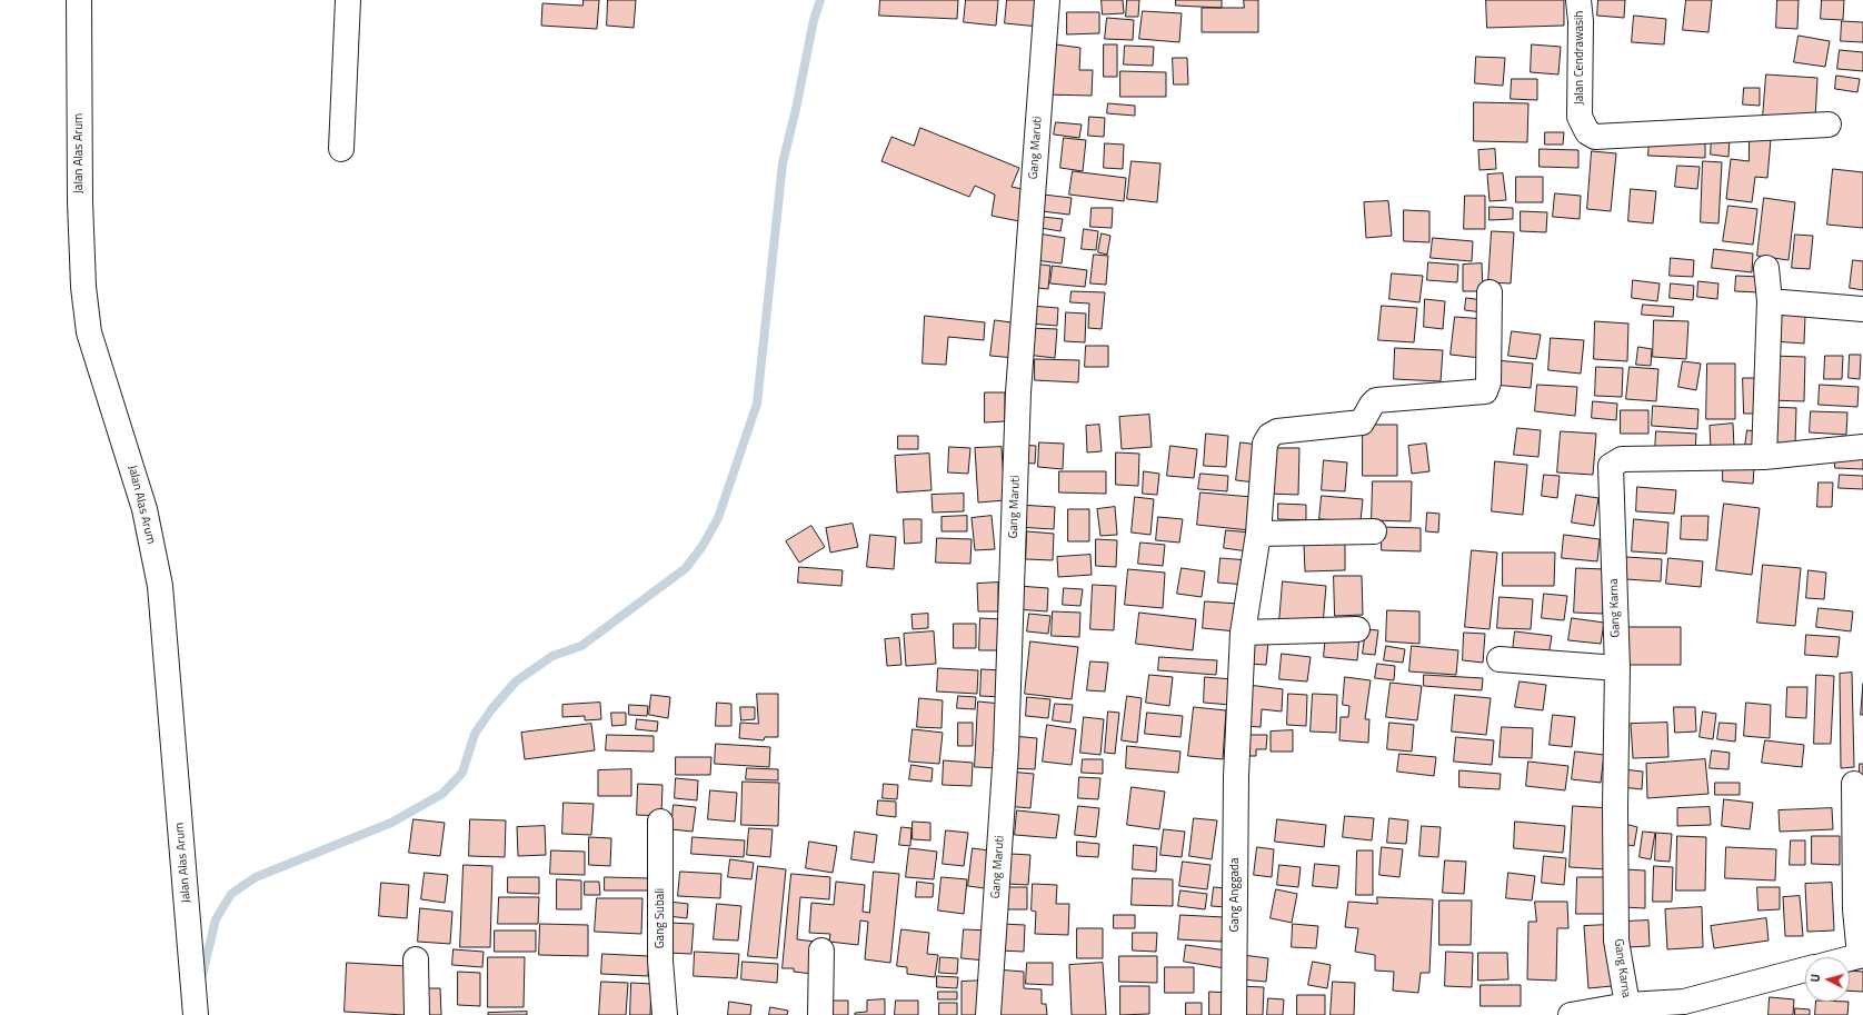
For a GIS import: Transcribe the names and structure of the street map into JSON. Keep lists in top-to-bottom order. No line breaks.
{"streets":{"street":["Jalan Cendrawasih","Gang Maruti","Jalan Alas Arum","Gang Karna","Gang Anggada","Gang Subali"]},"north":"left"}
